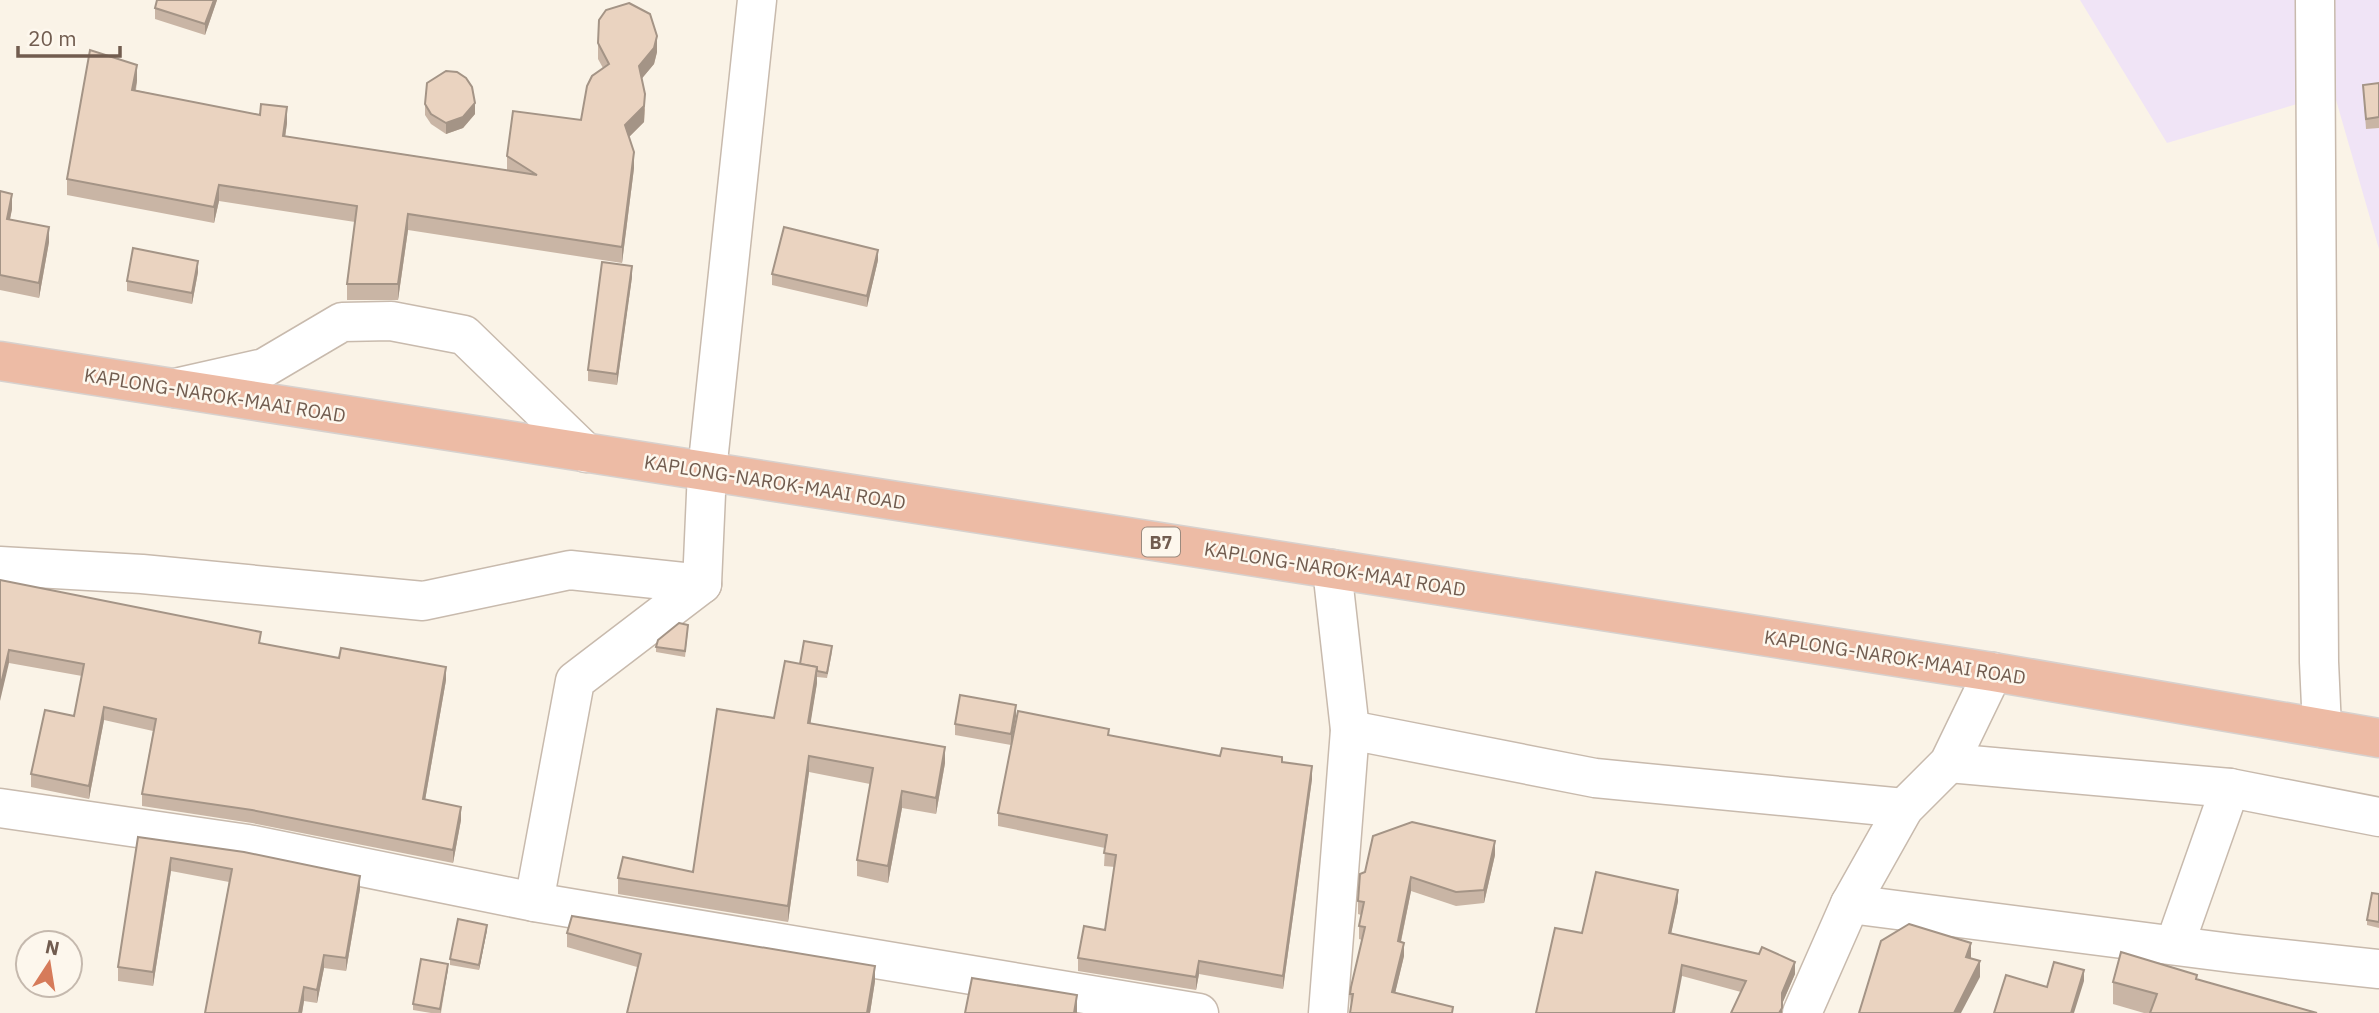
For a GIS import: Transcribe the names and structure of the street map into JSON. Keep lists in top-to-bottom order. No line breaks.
{"streets":{"highway":["KAPLONG-NAROK-MAAI ROAD","B7"]},"scale_bar":"20 m","north":"top"}
